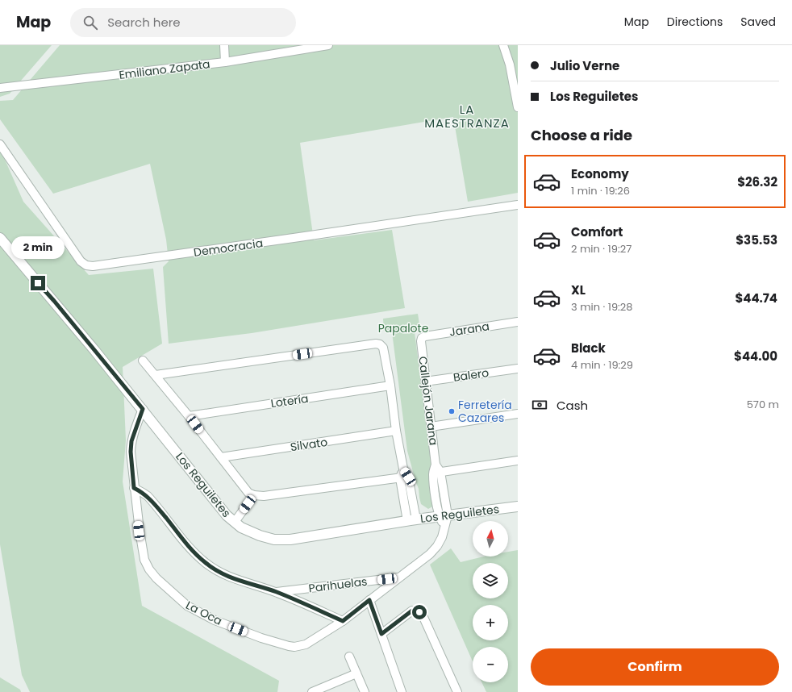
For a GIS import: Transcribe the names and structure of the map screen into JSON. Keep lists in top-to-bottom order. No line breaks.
{"streets":{"street":["Emiliano Zapata","Democracia","Jarana","Balero","Lotería","Callejón Jarana","Silvato","Los Reguiletes","Parihuelas","La Oca"]},"crossings":[["Jarana","Callejón Jarana"],["Balero","Callejón Jarana"],["Callejón Jarana","Los Reguiletes"],["Callejón Jarana","La Oca"],["Los Reguiletes","La Oca"],["Parihuelas","La Oca"]],"districts":["LA MAESTRANZA"],"parks":["Papalote"],"places":["Ferretería Cazares"],"north":"top","page":{"header":"Map","search":"Search here","nav":["Map","Directions","Saved"],"banner":["Julio Verne","Los Reguiletes"],"heading":"Choose a ride","list":[{"name":"Economy","note":"1 min · 19:26","value":"$26.32"},{"name":"Comfort","note":"2 min · 19:27","value":"$35.53"},{"name":"XL","note":"3 min · 19:28","value":"$44.74"},{"name":"Black","note":"4 min · 19:29","value":"$44.00"}],"bubble":"2 min","pay":["Cash","570 m"],"map_buttons":["+","−"],"buttons":"Confirm"}}
